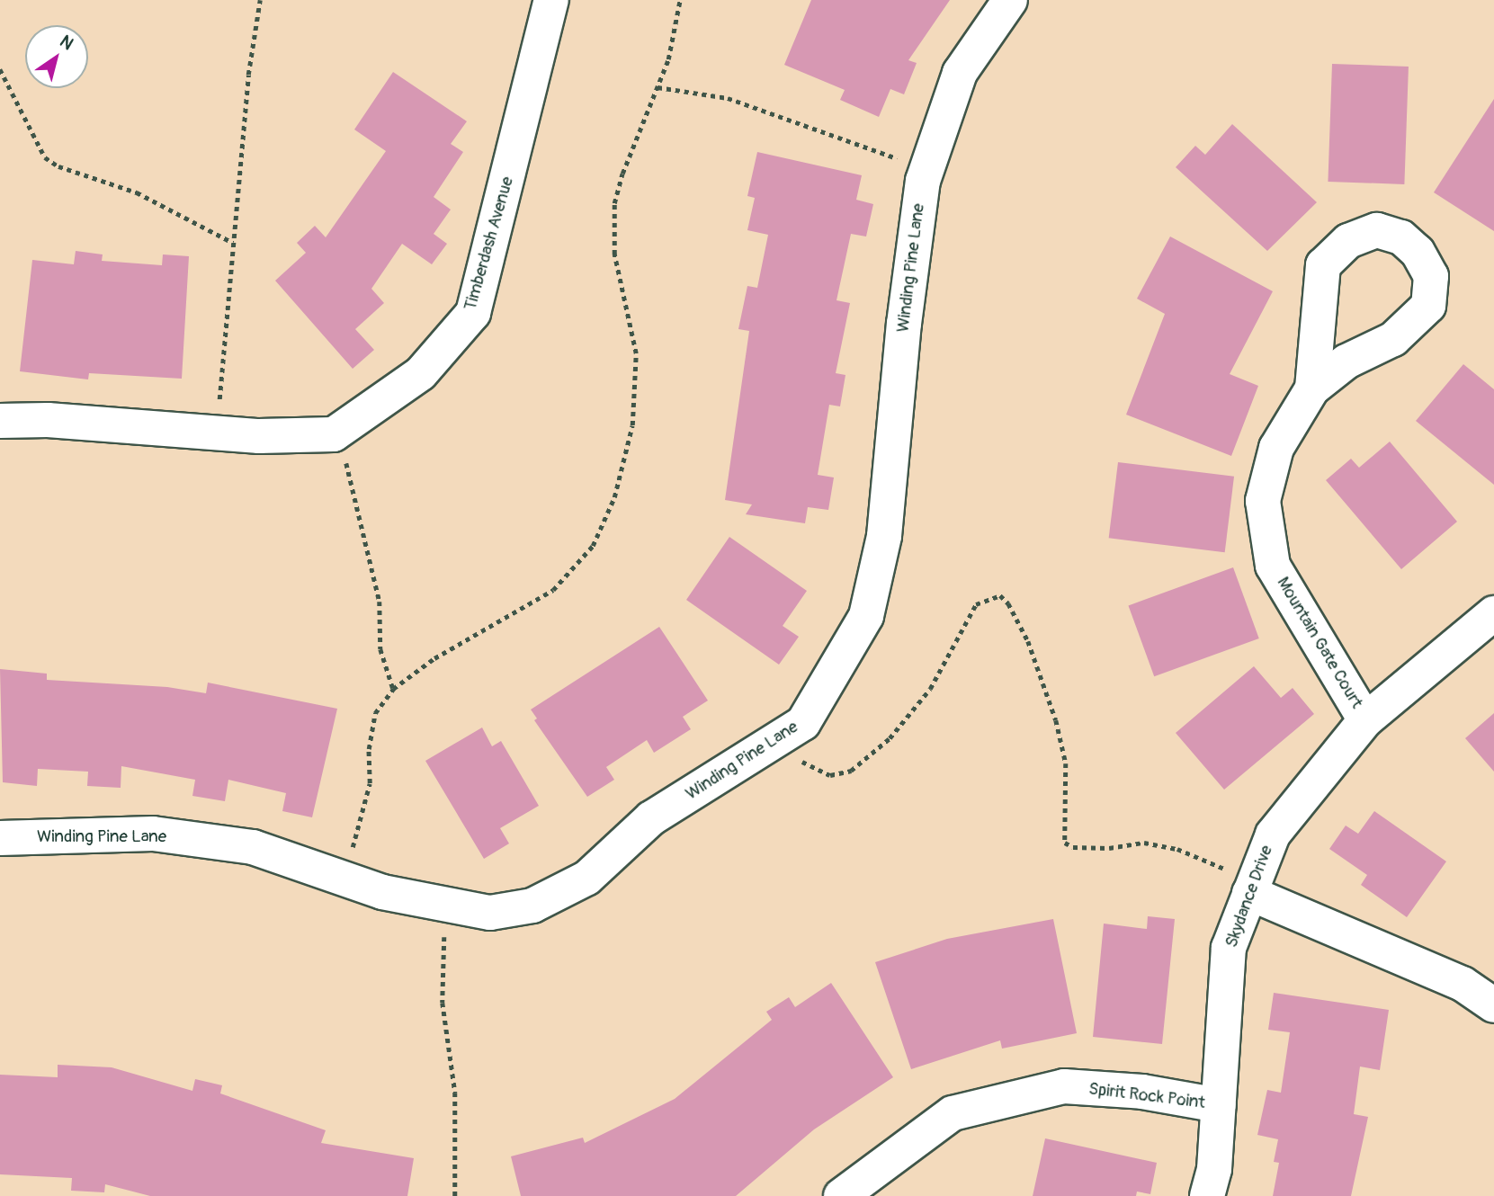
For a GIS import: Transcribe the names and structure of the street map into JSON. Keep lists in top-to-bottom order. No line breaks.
{"streets":{"street":["Timberdash Avenue","Winding Pine Lane","Mountain Gate Court","Skydance Drive","Spirit Rock Point"]},"crossings":[["Mountain Gate Court","Skydance Drive"],["Skydance Drive","Spirit Rock Point"]],"north":"top right"}
